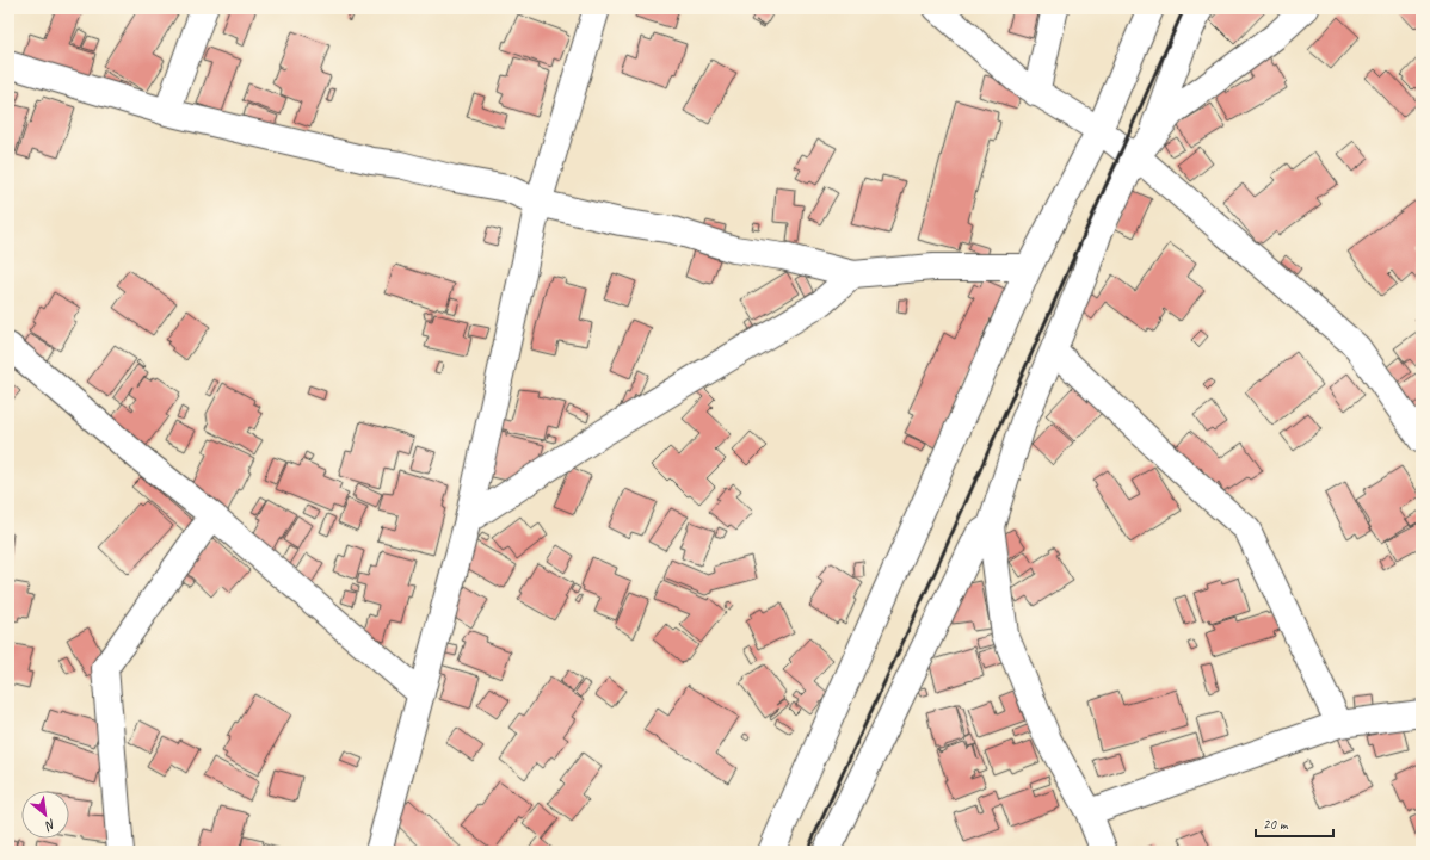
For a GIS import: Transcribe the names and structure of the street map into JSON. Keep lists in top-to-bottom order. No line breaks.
{"scale_bar":"20 m","north":"bottom right"}
